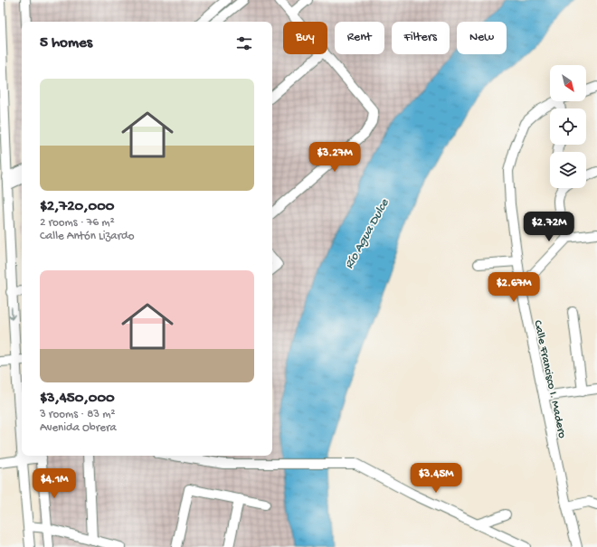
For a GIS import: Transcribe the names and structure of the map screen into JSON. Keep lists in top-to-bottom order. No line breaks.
{"streets":{"street":["Calle Francisco I. Madero"]},"water":["Río Agua Dulce"],"north":"bottom right","page":{"chip":["Buy","Rent","Filters","New"],"heading":"5 homes","list":[{"name":"$2,720,000","note":"2 rooms · 76 m² · Calle Antón Lizardo"},{"name":"$3,450,000","note":"3 rooms · 83 m² · Avenida Obrera"}],"price":["$3.27M","$2.72M","$2.67M","$3.45M","$4.1M"]}}
